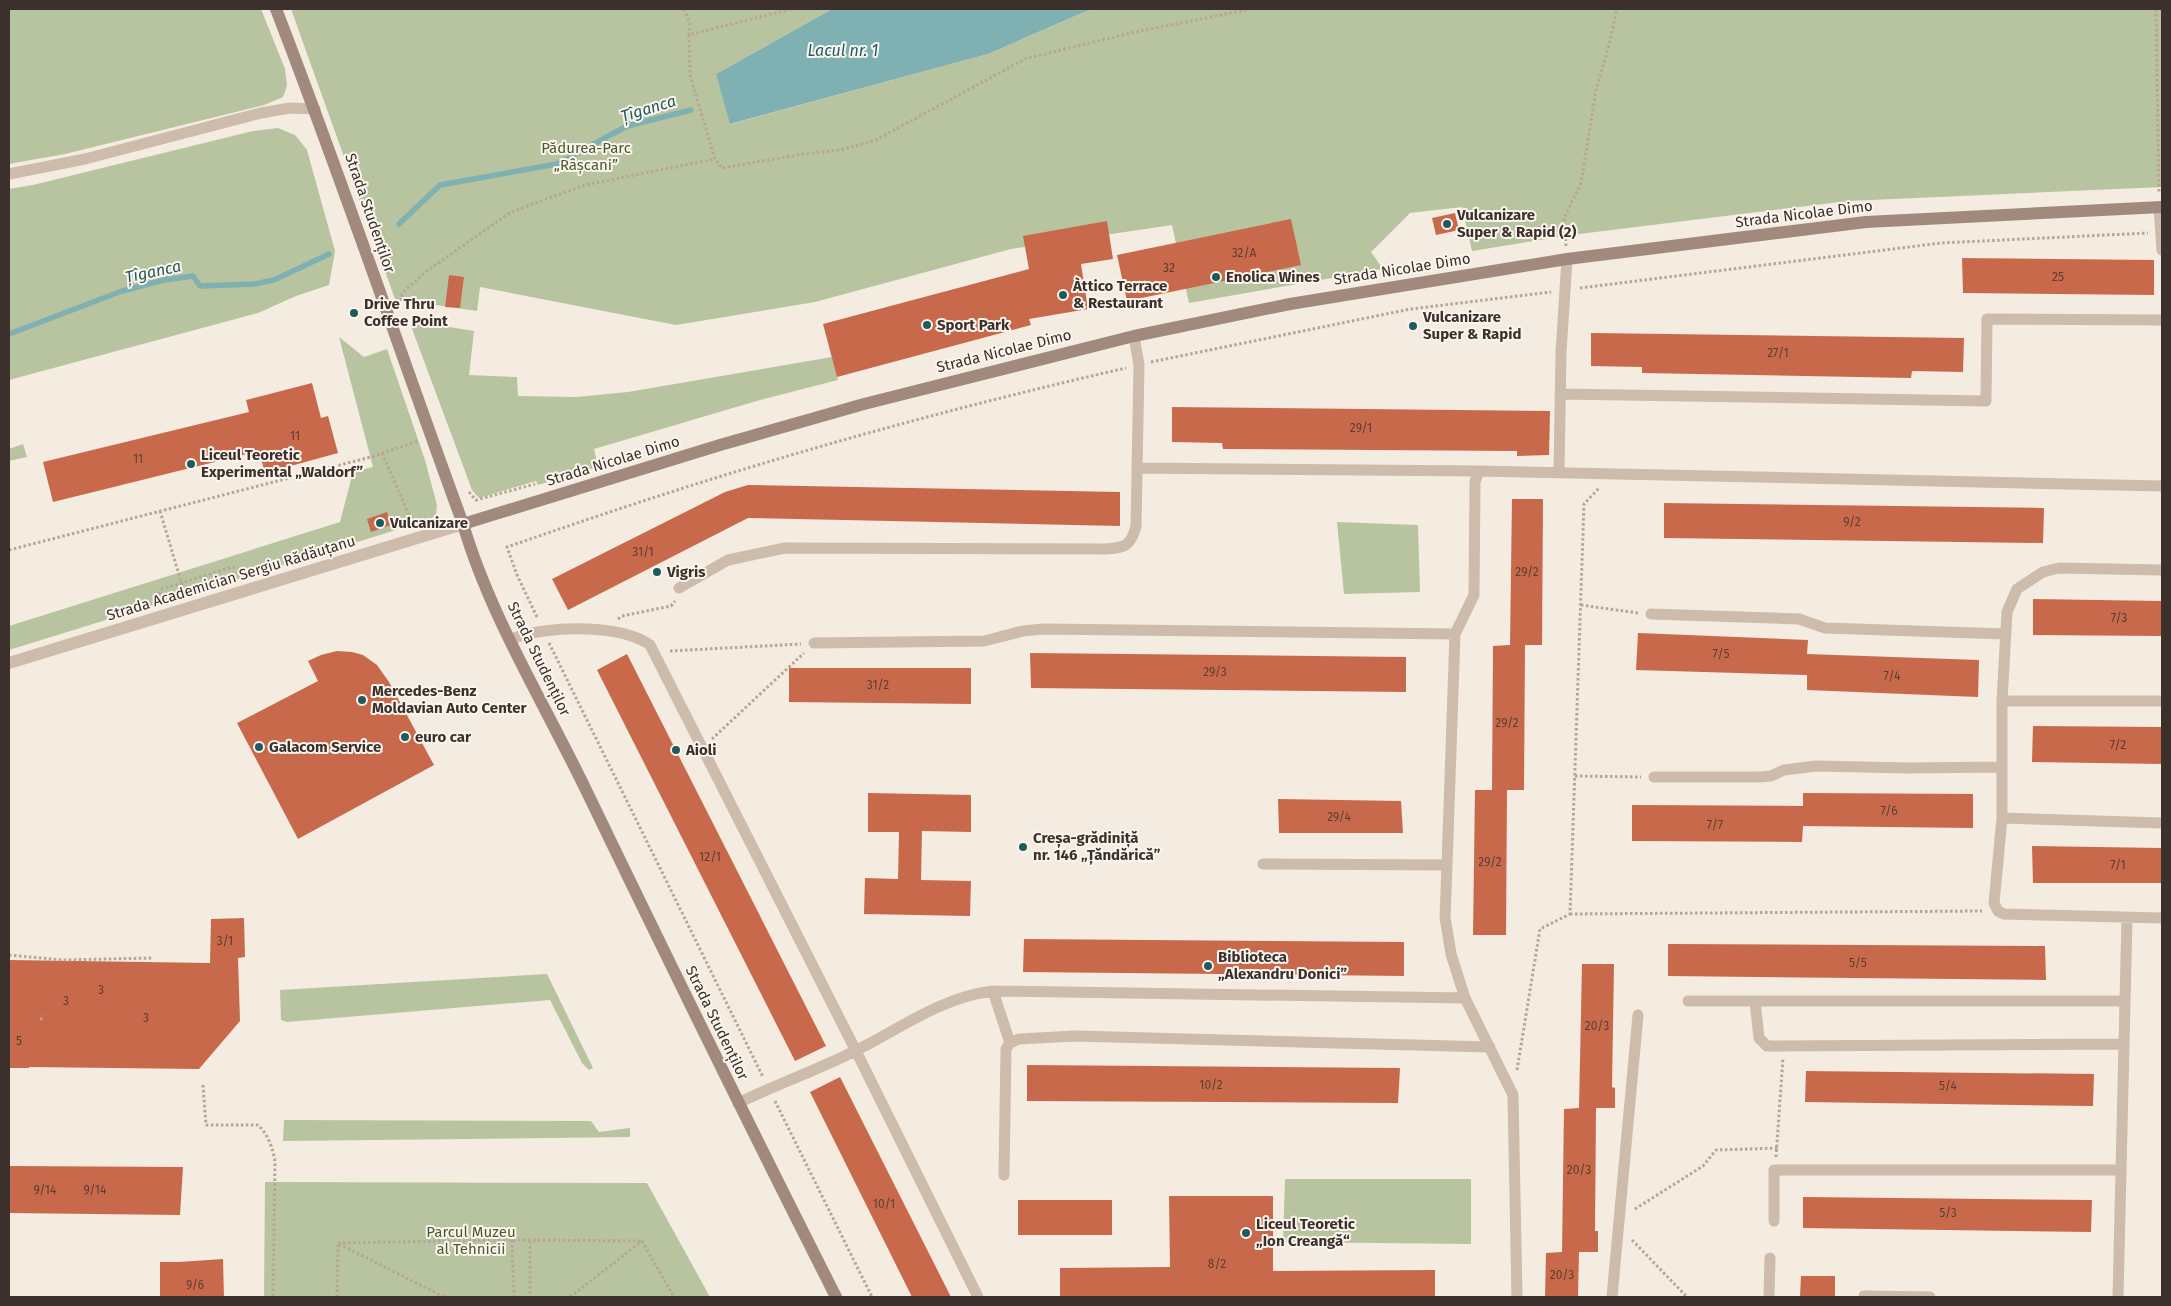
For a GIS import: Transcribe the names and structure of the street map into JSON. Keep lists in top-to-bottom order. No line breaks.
{"streets":{"main road":["Strada Studenților","Strada Nicolae Dimo"],"street":["Strada Academician Sergiu Rădăuțanu"]},"crossings":[["Strada Studenților","Strada Nicolae Dimo"],["Strada Studenților","Strada Academician Sergiu Rădăuțanu"],["Strada Nicolae Dimo","Strada Academician Sergiu Rădăuțanu"]],"water":["Lacul nr. 1","Țîganca"],"parks":["Pădurea-Parc „Râșcani”","Parcul Muzeu al Tehnicii"],"places":["Vulcanizare Super & Rapid (2)","Enolica Wines","Àttico Terrace & Restaurant","Drive Thru Coffee Point","Sport Park","Vulcanizare Super & Rapid","Liceul Teoretic Experimental „Waldorf”","Vulcanizare","Vigris","Mercedes-Benz Moldavian Auto Center","euro car","Galacom Service","Aioli","Creșa-grădiniță nr. 146 „Țăndărică”","Biblioteca „Alexandru Donici”","Liceul Teoretic „Ion Creangă“"],"house_numbers":["32/A","32","25","27/1","29/1","11","11","9/2","31/1","29/2","7/3","7/5","29/3","7/4","31/2","29/2","7/2","7/6","29/4","7/7","12/1","29/2","7/1","3/1","5/5","3","3","3","20/3","5","10/2","5/4","20/3","9/14","9/14","10/1","5/3","8/2","20/3","9/6"]}
